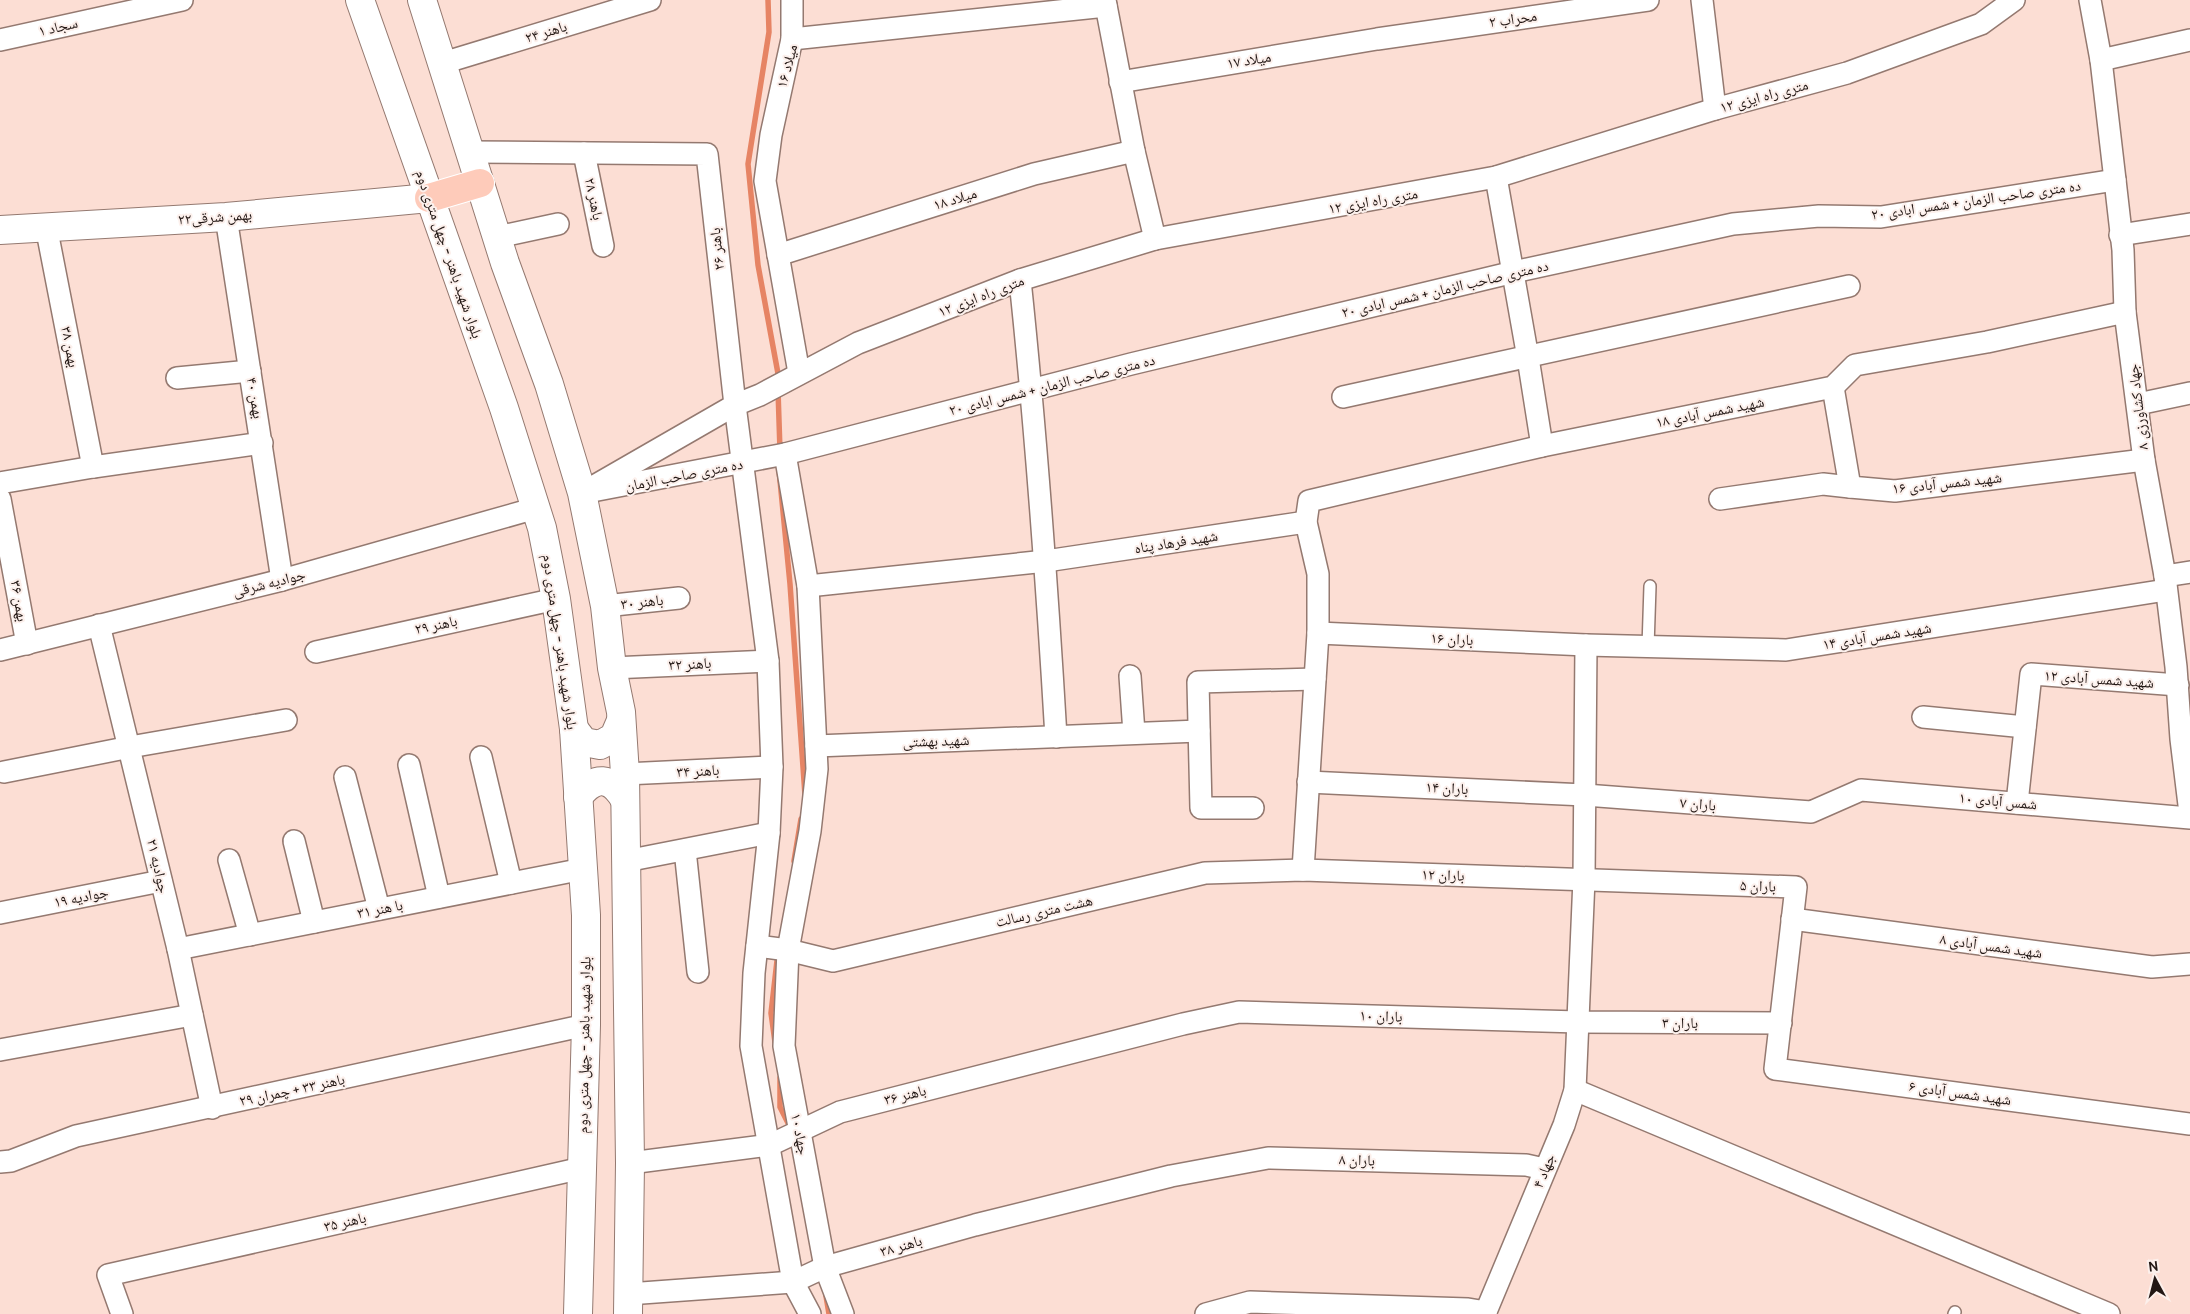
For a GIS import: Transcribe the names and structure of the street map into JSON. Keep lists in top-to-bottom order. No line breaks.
{"streets":{"street":["محراب ۲","سجاد ۱","باهنر ۲۴","میلاد ۱۷","میلاد ۱۶","۱۲ متری راه ایزی","باهنر ۲۸","میلاد ۱۸","ده متری صاحب الزمان + شمس ابادی ۲۰","۲۲بهمن شرقی","باهنر ۲۶","بلوار شهید باهنر - چهل متری دوم","بهمن ۳۸","بهمن ۴۰","جهاد کشاورزی ۸","شهید شمس آبادی ۱۸","ده متری صاحب الزمان","شهید شمس آبادی ۱۶","شهید فرهاد پناه","جوادیه شرقی","بهمن ۳۶","باهنر ۳۰","باهنر ۲۹","شهید شمس آبادی ۱۴","باران ۱۶","باهنر ۳۲","شهید شمس آبادی ۱۲","شهید بهشتی","باهنر ۳۴","باران ۱۴","شمس آبادی ۱۰","باران ۷","جوادیه ۲۱","باران ۱۲","باران ۵","جوادیه ۱۹","با هنر ۳۱","هشت متری رسالت","شهید شمس آبادی ۸","باران ۱۰","باران ۳","باهنر ۳۳ + چمران ۲۹","شهید شمس آبادی ۶","باهنر ۳۶","جهاد ۱۰","باران ۸","جهاد ۴","باهنر ۳۵","باهنر ۳۸"]},"crossings":[["محراب ۲","میلاد ۱۷"],["میلاد ۱۶","۱۲ متری راه ایزی"],["میلاد ۱۶","میلاد ۱۸"],["۱۲ متری راه ایزی","باهنر ۲۶"],["باهنر ۲۸","باهنر ۲۶"],["ده متری صاحب الزمان + شمس ابادی ۲۰","جهاد کشاورزی ۸"],["ده متری صاحب الزمان + شمس ابادی ۲۰","ده متری صاحب الزمان"],["ده متری صاحب الزمان + شمس ابادی ۲۰","جهاد ۱۰"],["۲۲بهمن شرقی","بلوار شهید باهنر - چهل متری دوم"],["۲۲بهمن شرقی","بهمن ۳۸"],["۲۲بهمن شرقی","بهمن ۴۰"],["بلوار شهید باهنر - چهل متری دوم","جوادیه شرقی"],["بلوار شهید باهنر - چهل متری دوم","باهنر ۲۹"],["بلوار شهید باهنر - چهل متری دوم","با هنر ۳۱"],["بلوار شهید باهنر - چهل متری دوم","باهنر ۳۳ + چمران ۲۹"],["بلوار شهید باهنر - چهل متری دوم","باهنر ۳۵"],["بهمن ۴۰","جوادیه شرقی"],["جهاد کشاورزی ۸","شهید شمس آبادی ۱۶"],["جهاد کشاورزی ۸","شهید شمس آبادی ۱۴"],["جهاد کشاورزی ۸","شهید شمس آبادی ۱۲"],["شهید شمس آبادی ۱۸","شهید فرهاد پناه"],["ده متری صاحب الزمان","جهاد ۱۰"],["شهید فرهاد پناه","جهاد ۱۰"],["جوادیه شرقی","بهمن ۳۶"],["جوادیه شرقی","جوادیه ۲۱"],["شهید شمس آبادی ۱۴","باران ۱۶"],["شهید شمس آبادی ۱۴","جهاد ۴"],["باران ۱۶","جهاد ۴"],["شهید شمس آبادی ۱۲","شمس آبادی ۱۰"],["شهید بهشتی","جهاد ۱۰"],["باران ۱۴","باران ۷"],["باران ۱۴","جهاد ۴"],["شمس آبادی ۱۰","باران ۷"],["باران ۷","جهاد ۴"],["جوادیه ۲۱","جوادیه ۱۹"],["جوادیه ۲۱","با هنر ۳۱"],["جوادیه ۲۱","باهنر ۳۳ + چمران ۲۹"],["باران ۱۲","باران ۵"],["باران ۱۲","هشت متری رسالت"],["باران ۱۲","جهاد ۴"],["باران ۵","شهید شمس آبادی ۸"],["باران ۵","باران ۳"],["باران ۵","شهید شمس آبادی ۶"],["باران ۵","جهاد ۴"],["هشت متری رسالت","جهاد ۱۰"],["باران ۱۰","باران ۳"],["باران ۱۰","باهنر ۳۶"],["باران ۱۰","جهاد ۴"],["باران ۳","شهید شمس آبادی ۶"],["باران ۳","جهاد ۴"],["باهنر ۳۶","جهاد ۱۰"],["جهاد ۱۰","باهنر ۳۸"],["باران ۸","جهاد ۴"],["باران ۸","باهنر ۳۸"]],"north":"top"}
